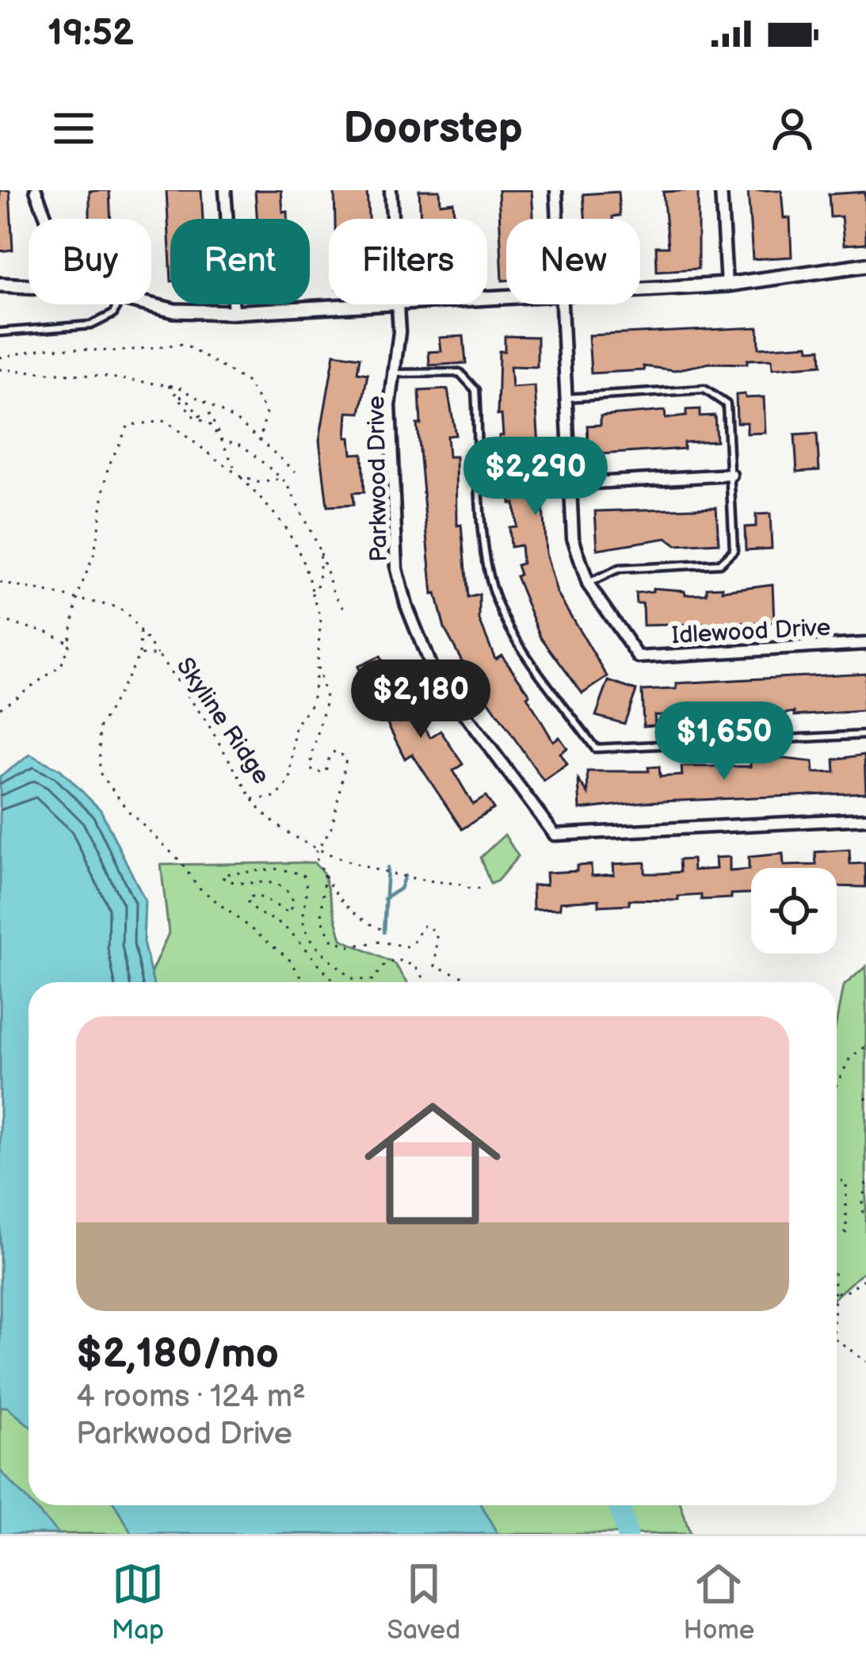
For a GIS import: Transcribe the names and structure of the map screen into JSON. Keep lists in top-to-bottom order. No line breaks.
{"streets":{"street":["Parkwood Drive","Idlewood Drive"],"path":["Skyline Ridge"]},"page":{"status":"19:52","header":"Doorstep","chip":["Buy","Rent","Filters","New"],"price":["$2,290","$2,180","$1,650"],"list":[{"name":"$2,180/mo","note":"4 rooms · 124 m² · Parkwood Drive"}],"tabs":["Map","Saved","Home"]}}
